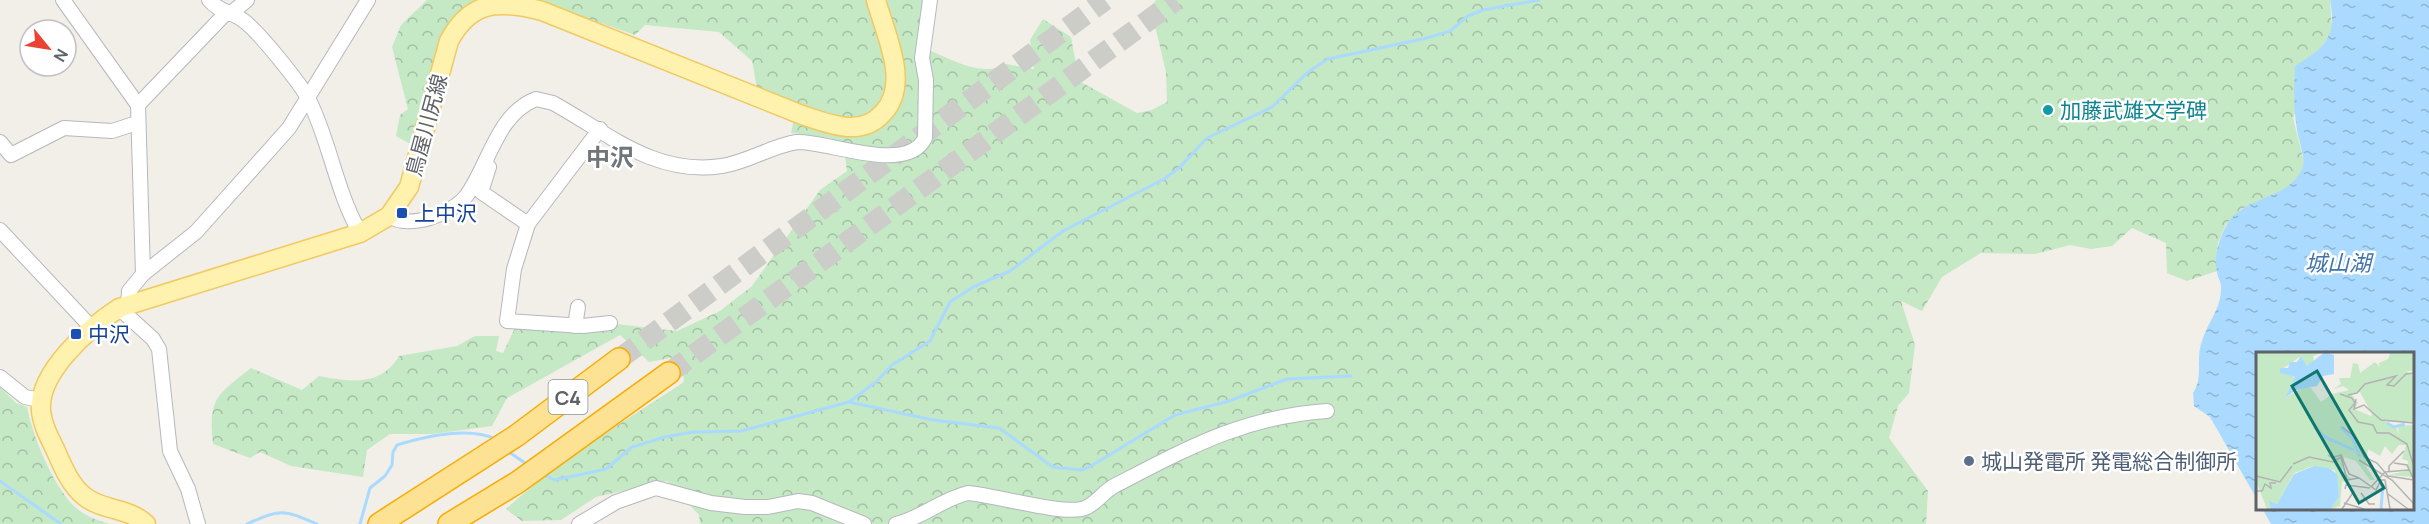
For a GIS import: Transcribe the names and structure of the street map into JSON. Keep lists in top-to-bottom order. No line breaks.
{"streets":{"highway":["C4"],"main road":["鳥屋川尻線"]},"districts":["中沢"],"water":["城山湖"],"places":{"other":["加藤武雄文学碑","城山発電所 発電総合制御所"],"transit":["上中沢","中沢"]},"north":"bottom right"}
